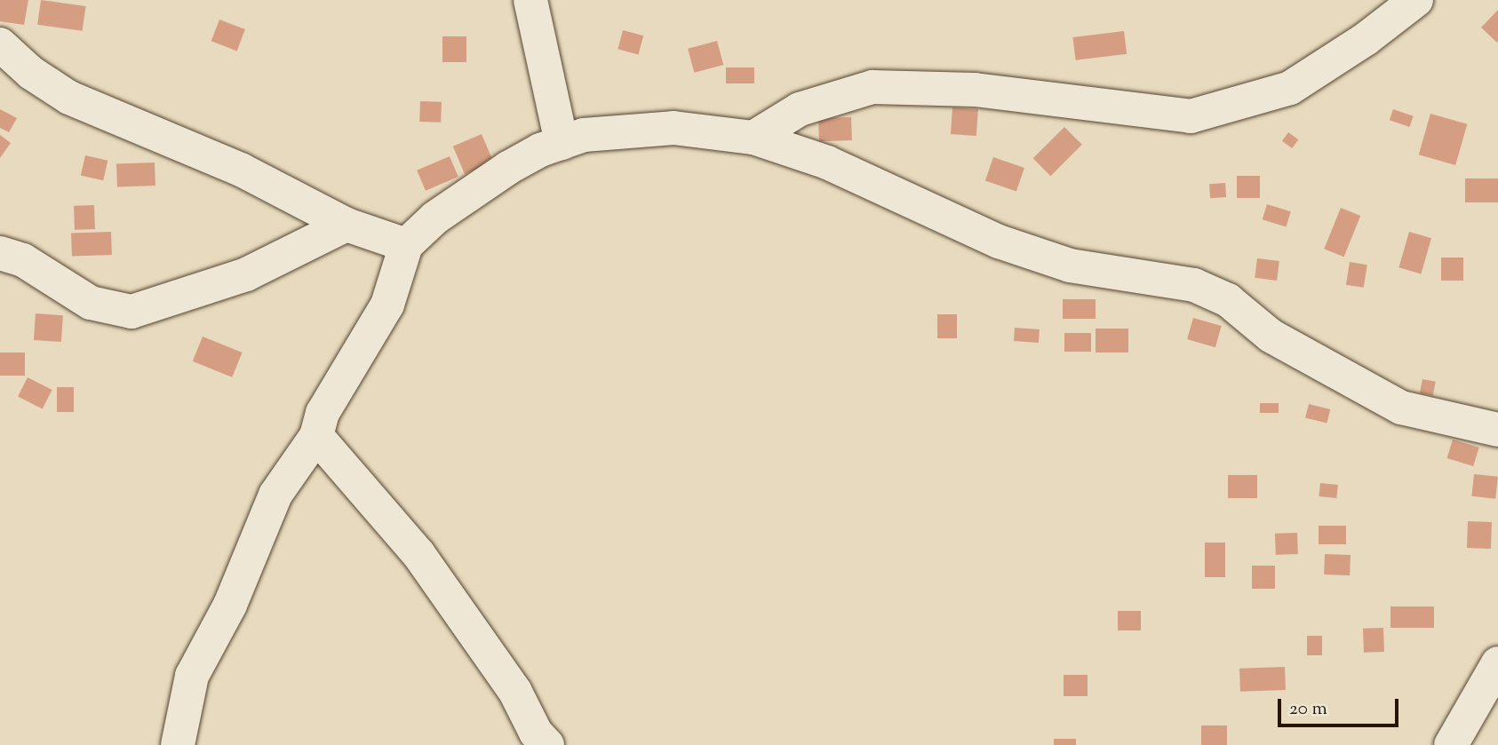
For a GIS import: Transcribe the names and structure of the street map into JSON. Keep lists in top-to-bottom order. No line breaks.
{"scale_bar":"20 m"}
